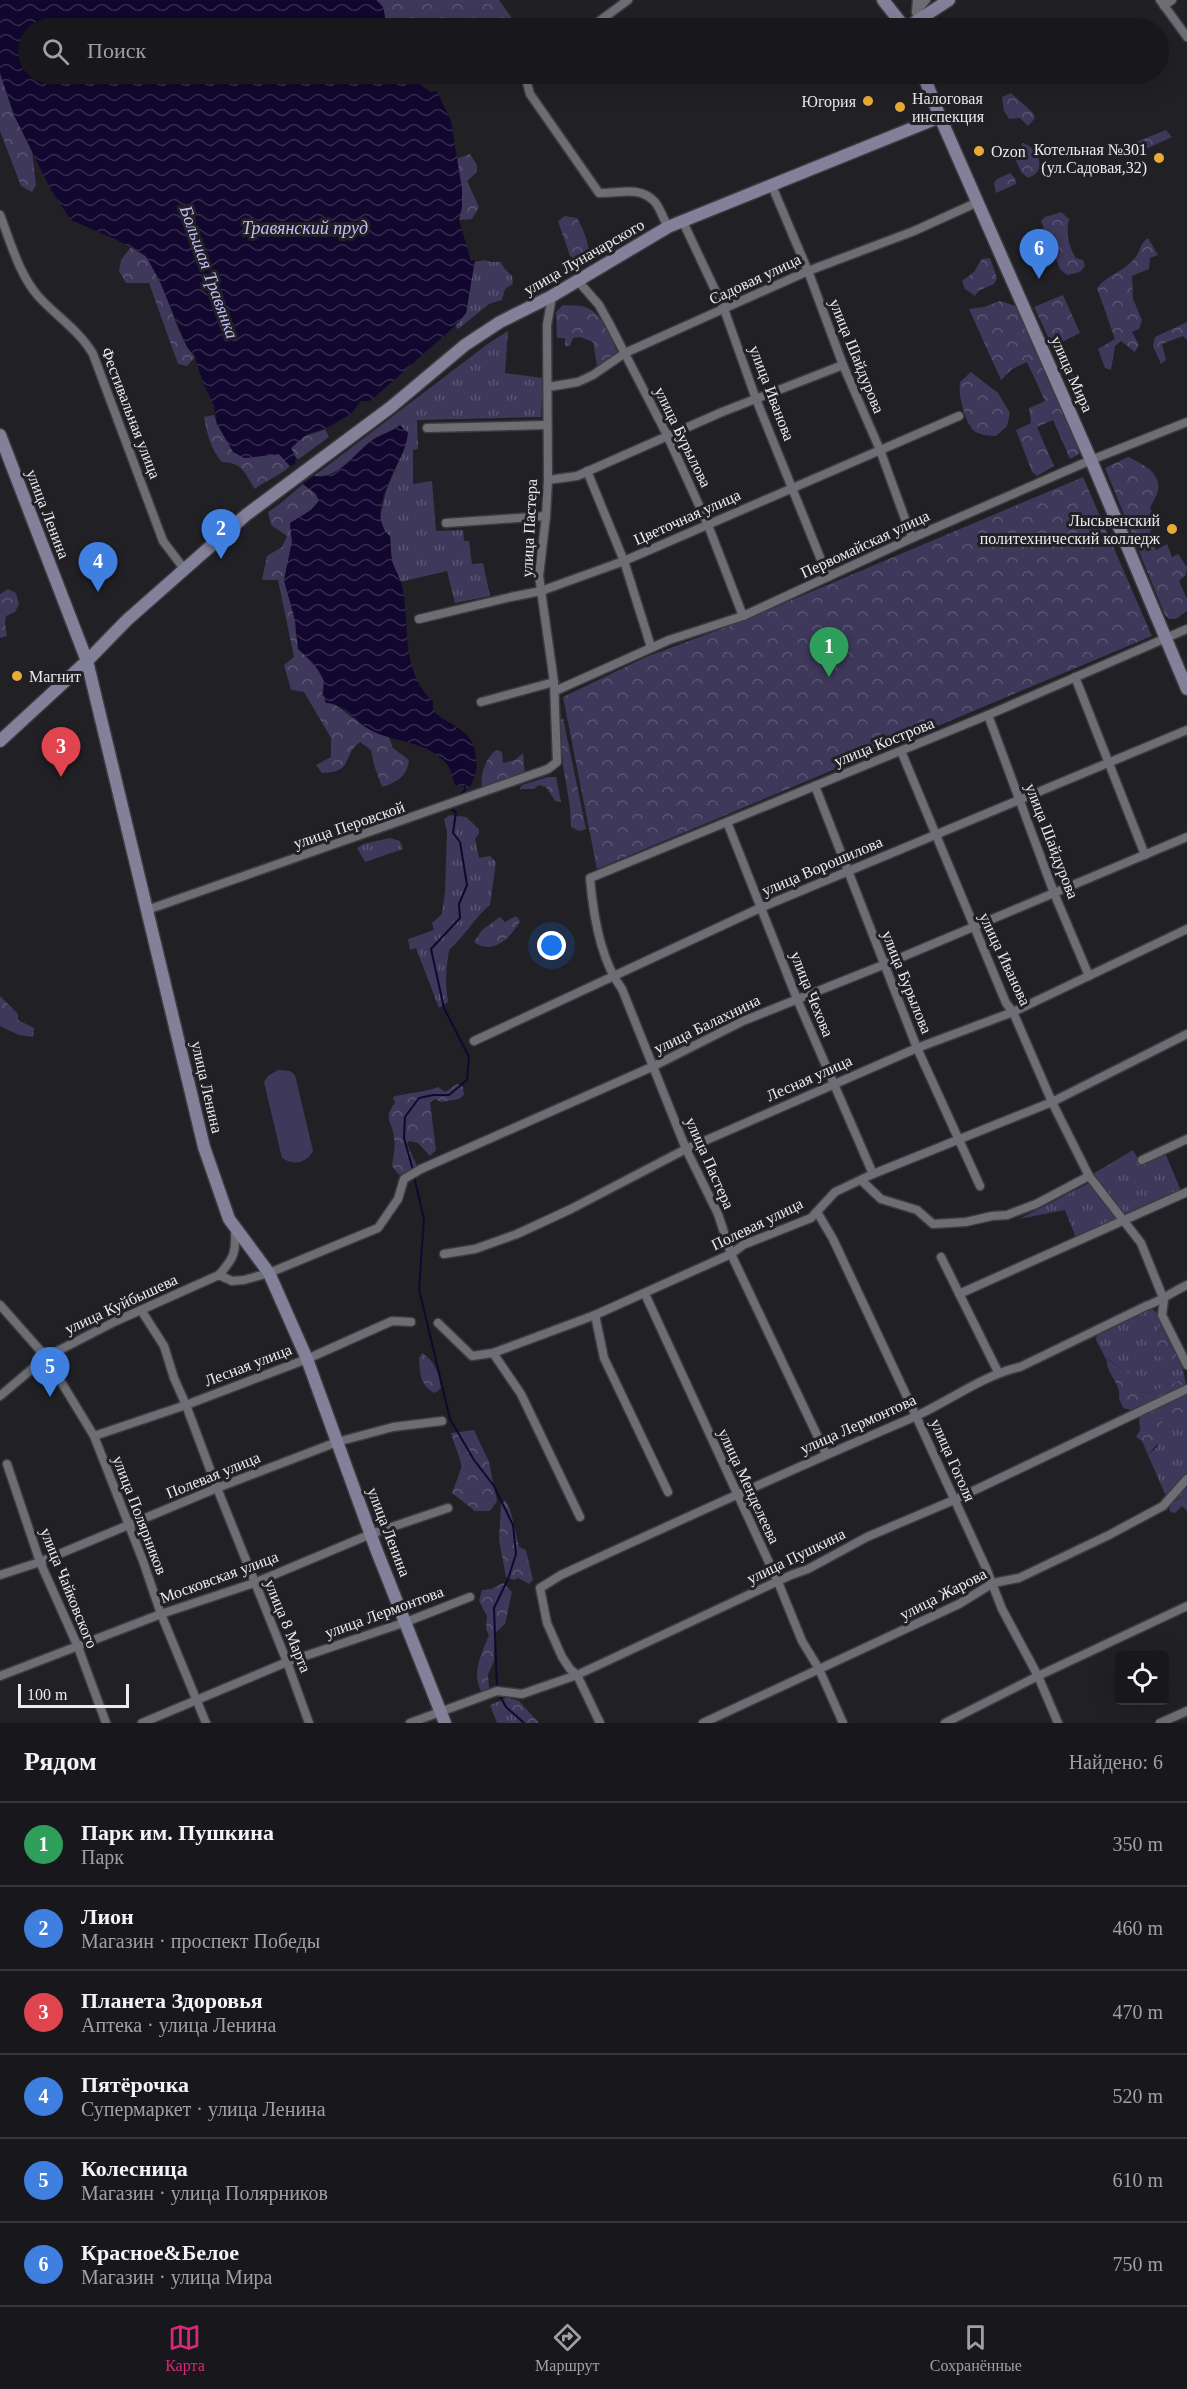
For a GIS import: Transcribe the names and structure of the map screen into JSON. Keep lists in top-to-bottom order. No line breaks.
{"streets":{"street":["улица Луначарского","Садовая улица","улица Шайдурова","улица Мира","улица Иванова","Фестивальная улица","улица Бурылова","улица Ленина","Цветочная улица","улица Пастера","Первомайская улица","улица Кострова","улица Перовской","улица Ворошилова","улица Чехова","улица Балахнина","Лесная улица","Полевая улица","улица Куйбышева","улица Лермонтова","улица Гоголя","улица Менделеева","улица Полярников","улица Пушкина","Московская улица","улица Чайковского","улица Жарова","улица 8 Марта"]},"crossings":[["улица Луначарского","улица Шайдурова"],["улица Луначарского","улица Мира"],["улица Луначарского","улица Иванова"],["улица Луначарского","Фестивальная улица"],["улица Луначарского","улица Бурылова"],["улица Луначарского","улица Ленина"],["улица Луначарского","улица Пастера"],["Садовая улица","улица Шайдурова"],["Садовая улица","улица Мира"],["Садовая улица","улица Иванова"],["Садовая улица","улица Бурылова"],["Садовая улица","улица Пастера"],["улица Шайдурова","Цветочная улица"],["улица Шайдурова","Первомайская улица"],["улица Шайдурова","улица Кострова"],["улица Шайдурова","улица Ворошилова"],["улица Шайдурова","улица Балахнина"],["улица Шайдурова","Лесная улица"],["улица Мира","Первомайская улица"],["улица Мира","улица Кострова"],["улица Иванова","Цветочная улица"],["улица Иванова","Первомайская улица"],["улица Иванова","улица Кострова"],["улица Иванова","улица Ворошилова"],["улица Иванова","улица Балахнина"],["улица Иванова","Лесная улица"],["улица Иванова","Полевая улица"],["улица Иванова","улица Лермонтова"],["улица Бурылова","Цветочная улица"],["улица Бурылова","Первомайская улица"],["улица Бурылова","улица Кострова"],["улица Бурылова","улица Ворошилова"],["улица Бурылова","улица Балахнина"],["улица Бурылова","Лесная улица"],["улица Бурылова","Полевая улица"],["улица Ленина","улица Перовской"],["улица Ленина","улица Балахнина"],["улица Ленина","Лесная улица"],["улица Ленина","Полевая улица"],["улица Ленина","улица Лермонтова"],["улица Ленина","улица Пушкина"],["улица Ленина","Московская улица"],["Цветочная улица","улица Пастера"],["улица Пастера","Первомайская улица"],["улица Пастера","улица Кострова"],["улица Пастера","улица Перовской"],["улица Пастера","улица Ворошилова"],["улица Пастера","улица Балахнина"],["улица Пастера","Лесная улица"],["улица Пастера","Полевая улица"],["улица Пастера","улица Лермонтова"],["улица Кострова","улица Чехова"],["улица Ворошилова","улица Чехова"],["улица Чехова","улица Балахнина"],["улица Чехова","Лесная улица"],["улица Чехова","Полевая улица"],["улица Балахнина","улица Куйбышева"],["Лесная улица","улица Полярников"],["Лесная улица","улица 8 Марта"],["Полевая улица","улица Гоголя"],["Полевая улица","улица Менделеева"],["Полевая улица","улица Полярников"],["Полевая улица","улица Чайковского"],["Полевая улица","улица 8 Марта"],["улица Куйбышева","улица Полярников"],["улица Куйбышева","улица 8 Марта"],["улица Лермонтова","улица Гоголя"],["улица Лермонтова","улица Менделеева"],["улица Лермонтова","улица Полярников"],["улица Лермонтова","улица Пушкина"],["улица Лермонтова","улица 8 Марта"],["улица Гоголя","улица Пушкина"],["улица Гоголя","улица Жарова"],["улица Менделеева","улица Пушкина"],["улица Менделеева","улица Жарова"],["улица Полярников","Московская улица"],["Московская улица","улица Чайковского"],["Московская улица","улица 8 Марта"]],"water":["Травянский пруд","Большая Травянка"],"places":["Югория","Налоговая инспекция","Ozon","Котельная №301 (ул.Садовая,32)","Лысьвенский политехнический колледж","Магнит"],"scale_bar":"100 m","page":{"search":"Поиск","pins":["6","2","4","1","3","5"],"scale":"100 m","heading":["Рядом","Найдено: 6"],"list":[{"mark":"1","name":"Парк им. Пушкина","note":"Парк","value":"350 m"},{"mark":"2","name":"Лион","note":"Магазин · проспект Победы","value":"460 m"},{"mark":"3","name":"Планета Здоровья","note":"Аптека · улица Ленина","value":"470 m"},{"mark":"4","name":"Пятёрочка","note":"Супермаркет · улица Ленина","value":"520 m"},{"mark":"5","name":"Колесница","note":"Магазин · улица Полярников","value":"610 m"},{"mark":"6","name":"Красное&Белое","note":"Магазин · улица Мира","value":"750 m"}],"nav":["Карта","Маршрут","Сохранённые"]}}
